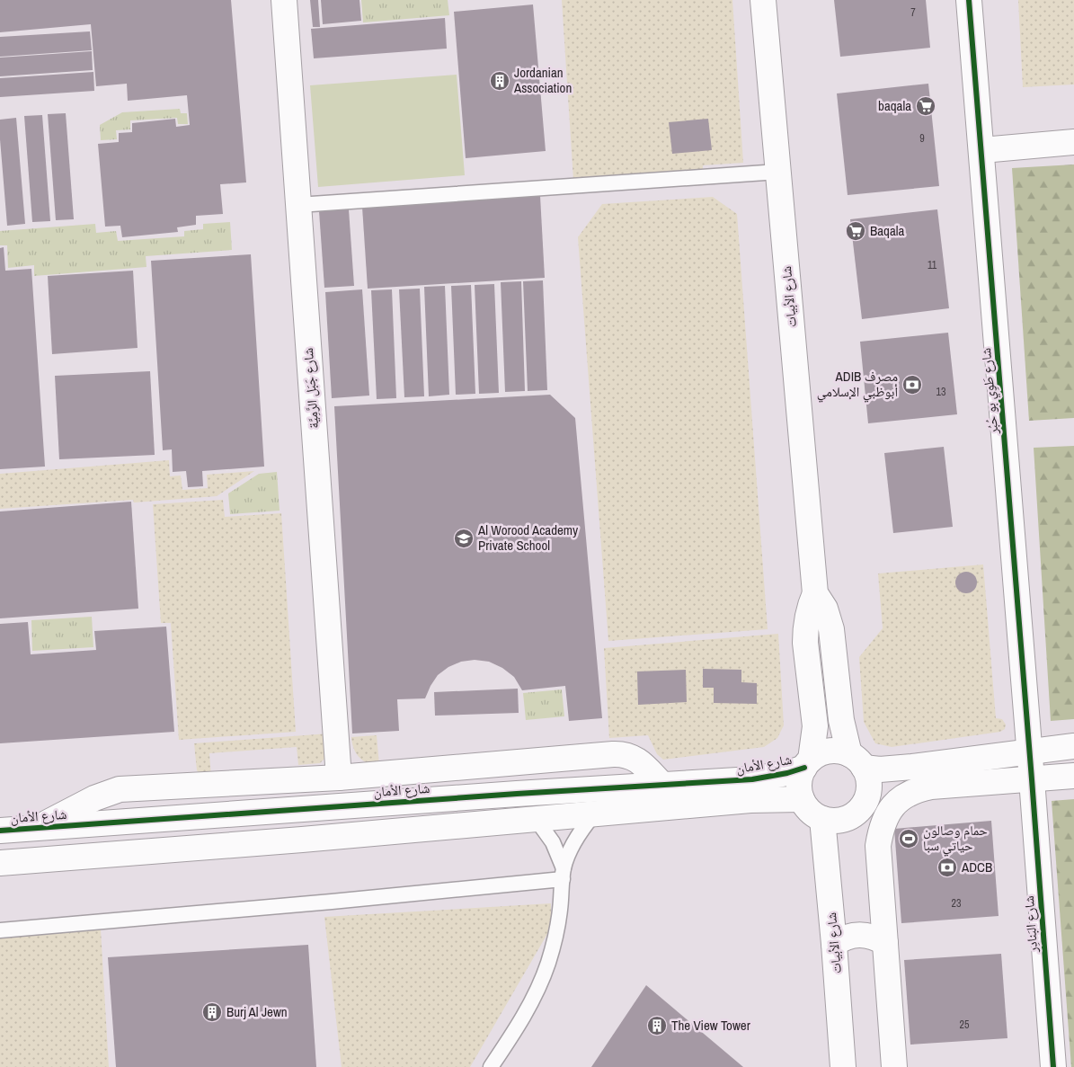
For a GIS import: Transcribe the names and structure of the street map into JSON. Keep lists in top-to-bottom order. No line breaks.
{"streets":{"street":["شارع الأبيات","شارع جَبَل الرَّمِيَّة","شارع طَوِي بو حُبُر","شارع الأمان","شارع البَنادِر"]},"crossings":[["شارع الأبيات","شارع الأمان"],["شارع طَوِي بو حُبُر","شارع البَنادِر"]],"places":{"building":["Jordanian Association","Burj Al Jewn","The View Tower"],"supermarket":["baqala","Baqala"],"bank":["ADIB مصرف أبوظبي الإسلامي","ADCB"],"school or university":["Al Worood Academy Private School"],"sports":["حمام وصالون حياتي سبا"]},"house_numbers":["7","9","11","13","23","25"]}
